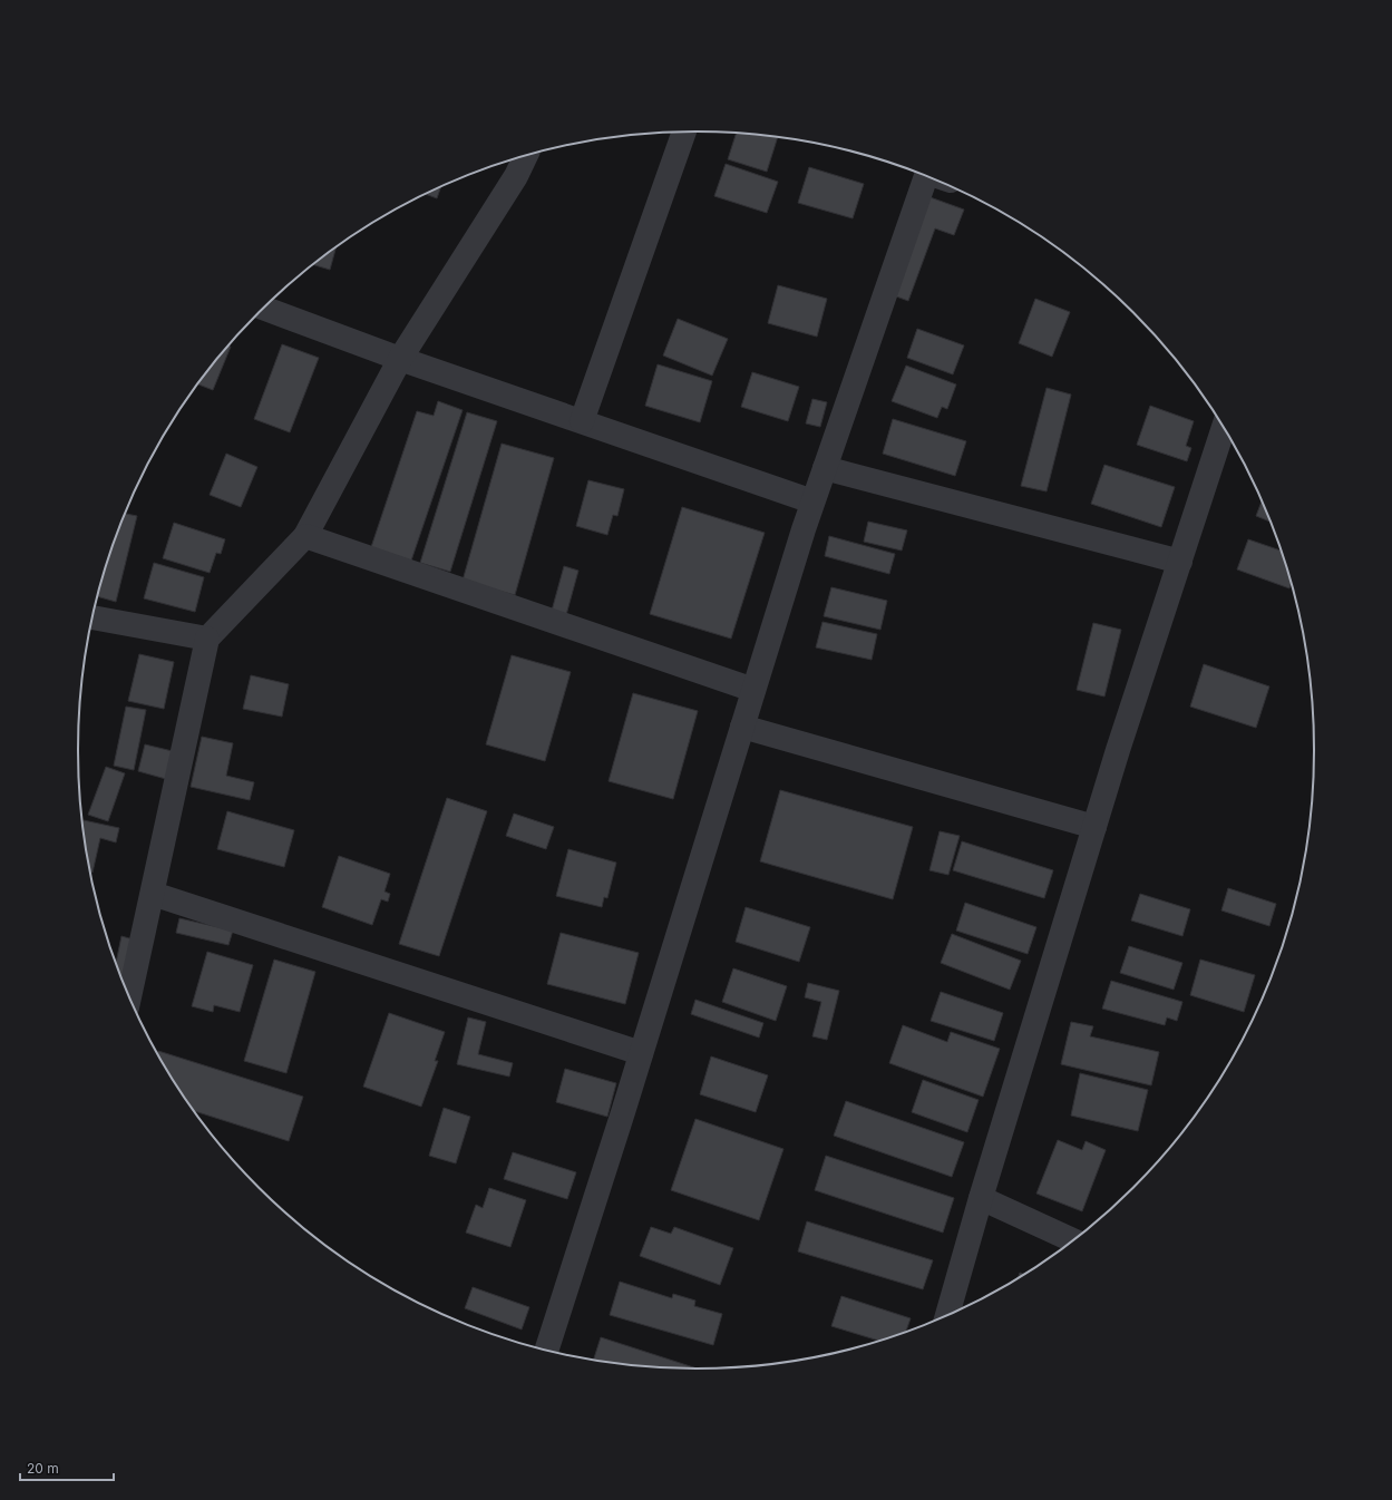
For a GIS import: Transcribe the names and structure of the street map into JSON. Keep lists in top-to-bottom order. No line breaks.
{"scale_bar":"20 m"}
